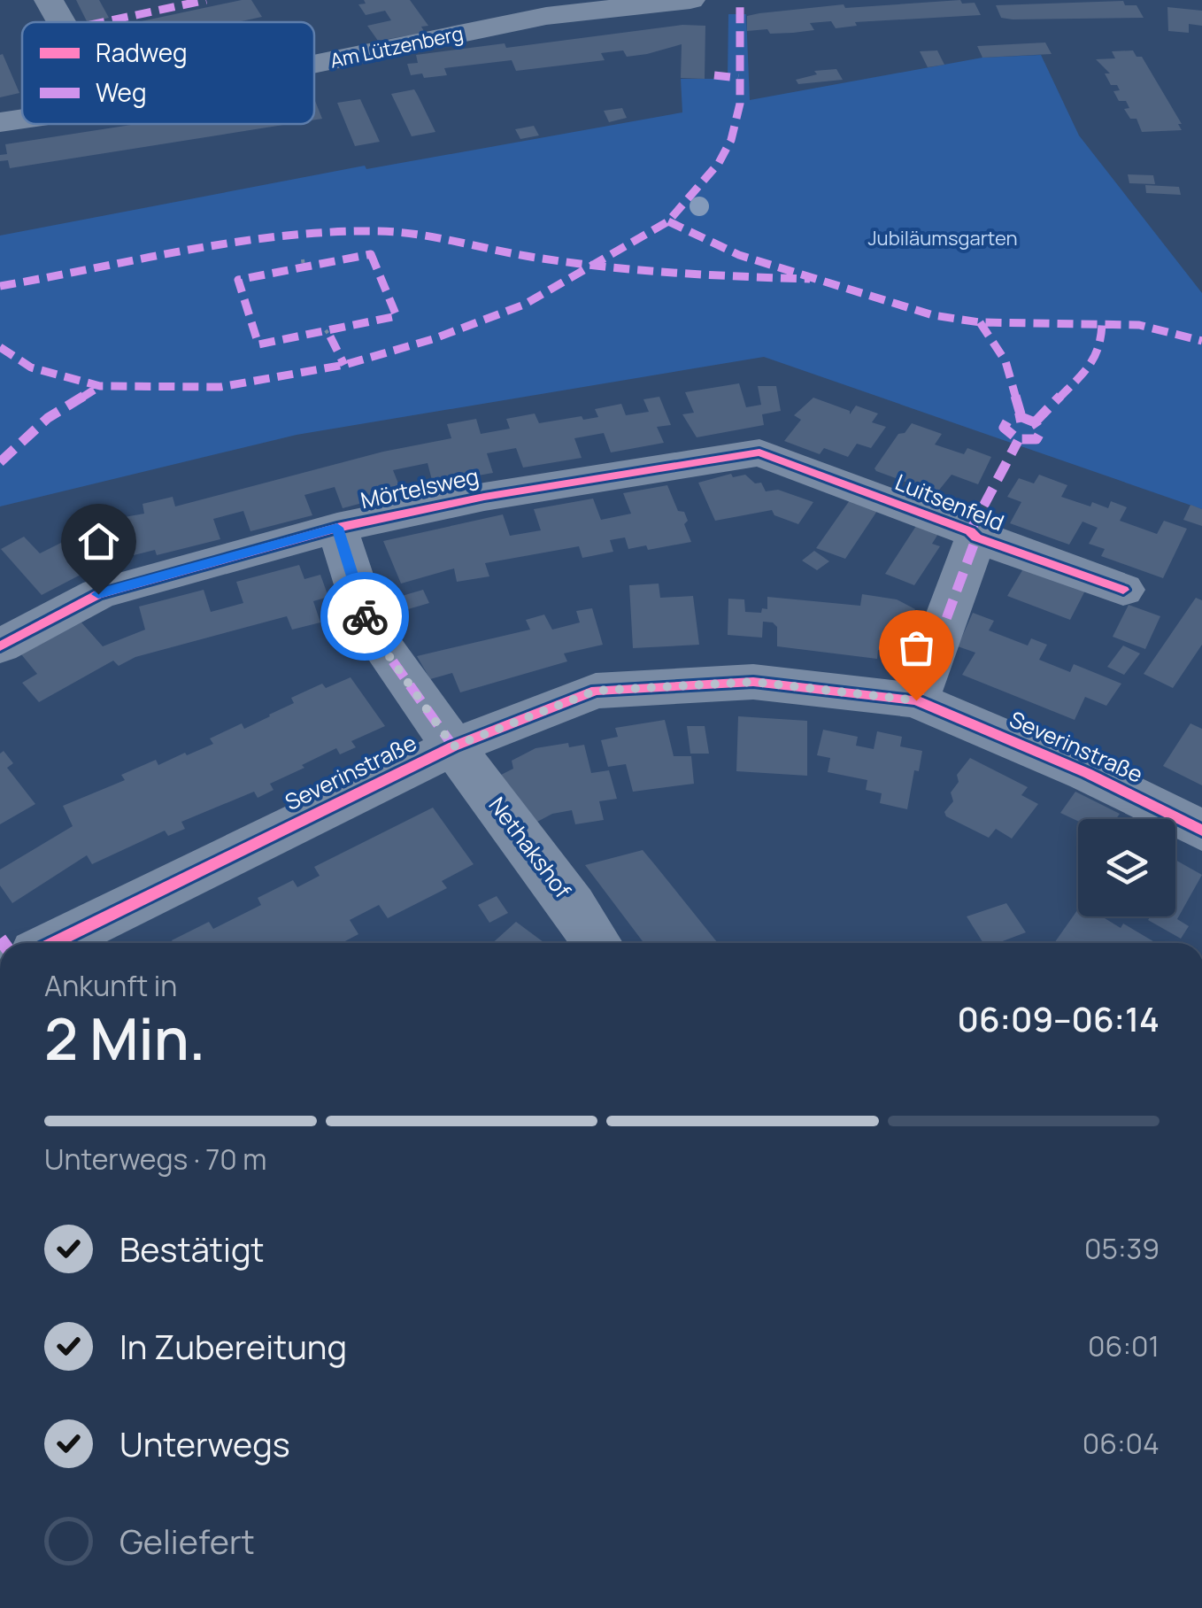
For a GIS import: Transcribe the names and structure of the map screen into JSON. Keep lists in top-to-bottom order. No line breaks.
{"streets":{"street":["Am Lützenberg","Mörtelsweg","Luitsenfeld","Severinstraße","Nethakshof"]},"crossings":[["Mörtelsweg","Luitsenfeld"],["Mörtelsweg","Severinstraße"],["Mörtelsweg","Nethakshof"],["Luitsenfeld","Severinstraße"],["Severinstraße","Nethakshof"]],"parks":["Jubiläumsgarten"],"legend":["Radweg","Weg"],"page":{"heading":["2 Min.","Ankunft in","06:09–06:14"],"bar":"Unterwegs · 70 m","list":[["Bestätigt","05:39"],["In Zubereitung","06:01"],["Unterwegs","06:04"],"Geliefert"]}}
